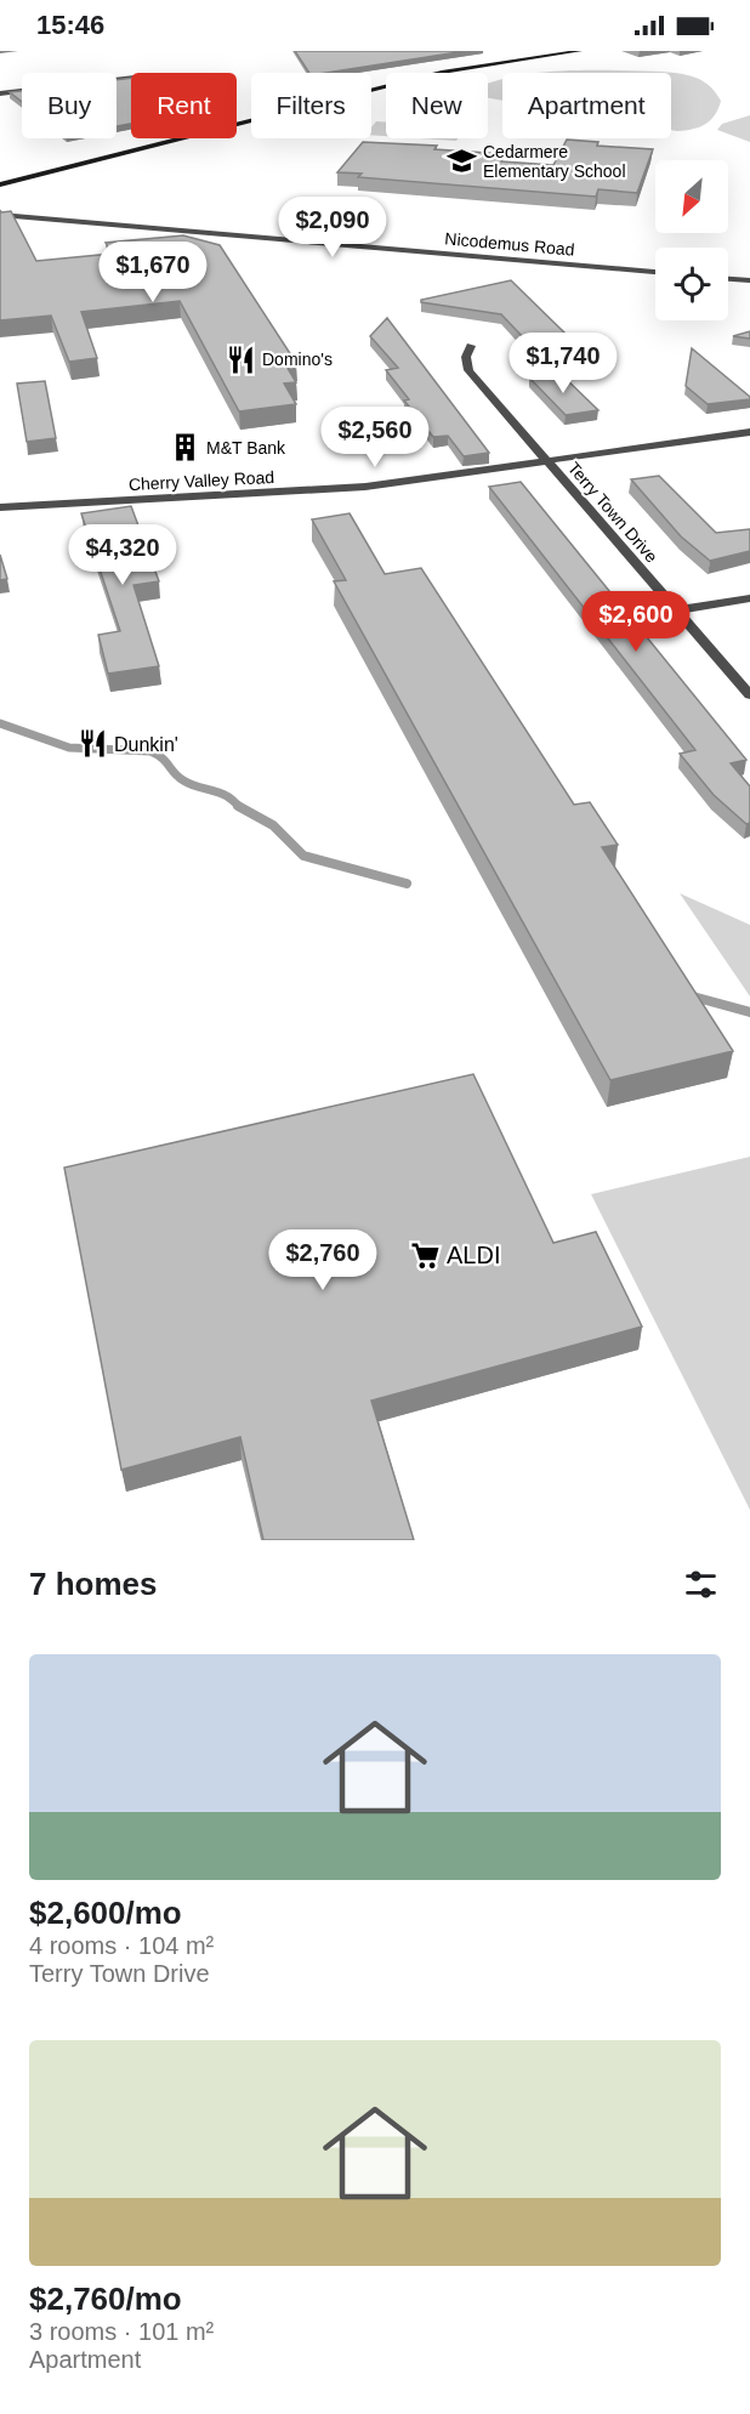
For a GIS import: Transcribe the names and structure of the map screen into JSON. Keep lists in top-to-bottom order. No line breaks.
{"streets":{"street":["Nicodemus Road","Cherry Valley Road","Terry Town Drive"]},"crossings":[["Cherry Valley Road","Terry Town Drive"]],"places":{"school or university":["Cedarmere Elementary School"],"restaurant":["Domino's","Dunkin'"],"building":["M&T Bank"],"supermarket":["ALDI"]},"north":"bottom left","page":{"status":"15:46","chip":["Buy","Rent","Filters","New","Apartment"],"price":["$2,090","$1,670","$1,740","$2,560","$4,320","$2,600","$2,760"],"heading":"7 homes","list":[{"name":"$2,600/mo","note":"4 rooms · 104 m² · Terry Town Drive"},{"name":"$2,760/mo","note":"3 rooms · 101 m² · Apartment"}]}}
